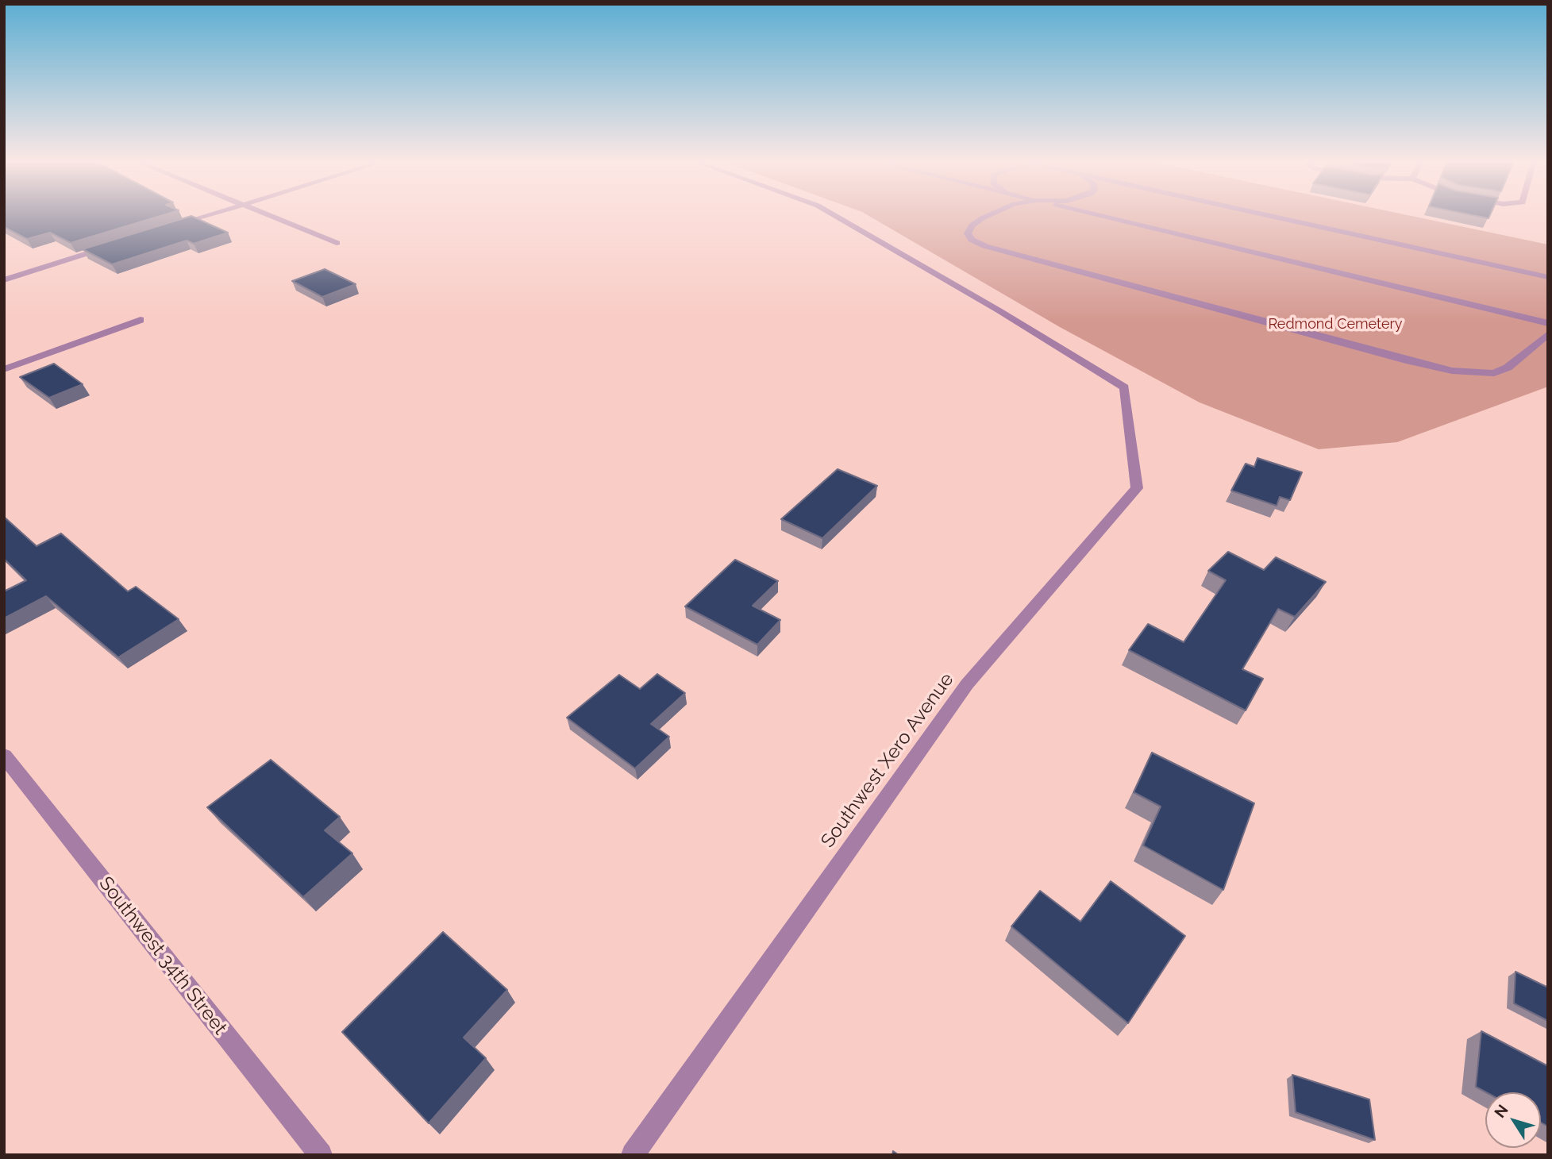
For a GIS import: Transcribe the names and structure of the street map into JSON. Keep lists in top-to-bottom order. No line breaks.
{"streets":{"street":["Southwest Xero Avenue","Southwest 34th Street"]},"parks":["Redmond Cemetery"],"north":"top left"}
